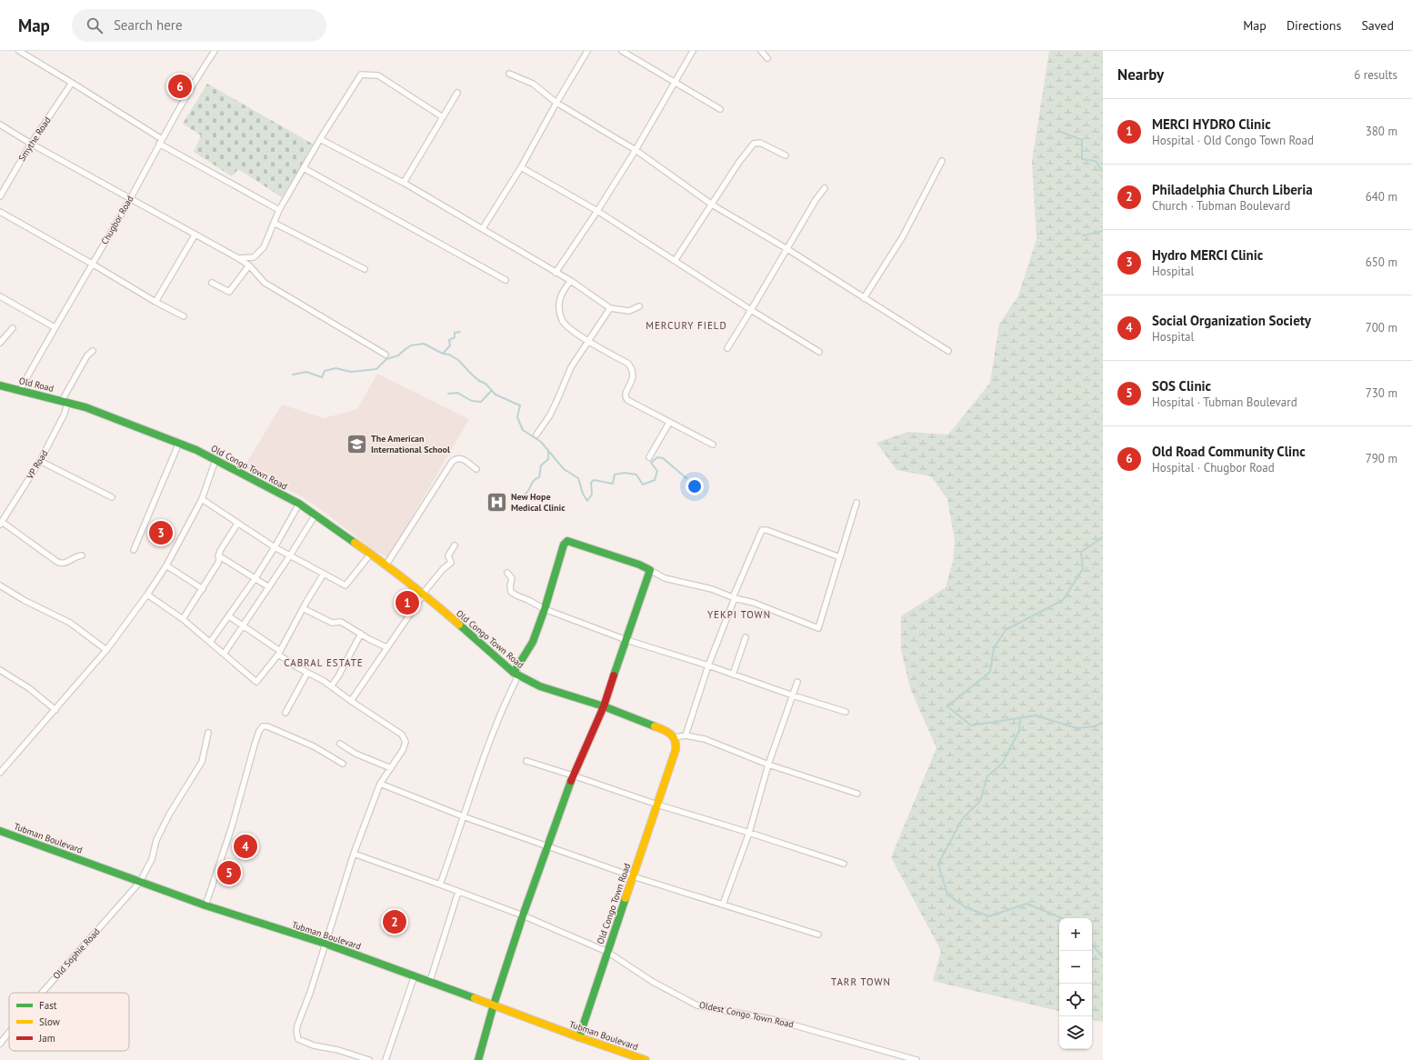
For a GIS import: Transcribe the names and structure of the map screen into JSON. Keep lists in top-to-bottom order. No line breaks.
{"streets":{"main road":["Old Road","Old Congo Town Road","Tubman Boulevard"],"street":["Smythe Road","Chugbor Road","VP Road","Old Sophie Road","Oldest Congo Town Road"]},"crossings":[["Chugbor Road","Old Road"],["Old Road","VP Road"],["Old Road","Old Congo Town Road"],["VP Road","Old Congo Town Road"],["Old Congo Town Road","Tubman Boulevard"],["Old Congo Town Road","Oldest Congo Town Road"],["Tubman Boulevard","Old Sophie Road"]],"districts":["MERCURY FIELD","YEKPI TOWN","CABRAL ESTATE","TARR TOWN"],"places":{"school or university":["The American International School"],"hospital":["New Hope Medical Clinic"]},"legend":["Fast","Slow","Jam"],"page":{"header":"Map","search":"Search here","nav":["Map","Directions","Saved"],"heading":["Nearby","6 results"],"pins":["6","3","1","4","5","2"],"list":[{"mark":"1","name":"MERCI HYDRO Clinic","note":"Hospital · Old Congo Town Road","value":"380 m"},{"mark":"2","name":"Philadelphia Church Liberia","note":"Church · Tubman Boulevard","value":"640 m"},{"mark":"3","name":"Hydro MERCI Clinic","note":"Hospital","value":"650 m"},{"mark":"4","name":"Social Organization Society","note":"Hospital","value":"700 m"},{"mark":"5","name":"SOS Clinic","note":"Hospital · Tubman Boulevard","value":"730 m"},{"mark":"6","name":"Old Road Community Clinc","note":"Hospital · Chugbor Road","value":"790 m"}],"map_buttons":["+","−"]}}
